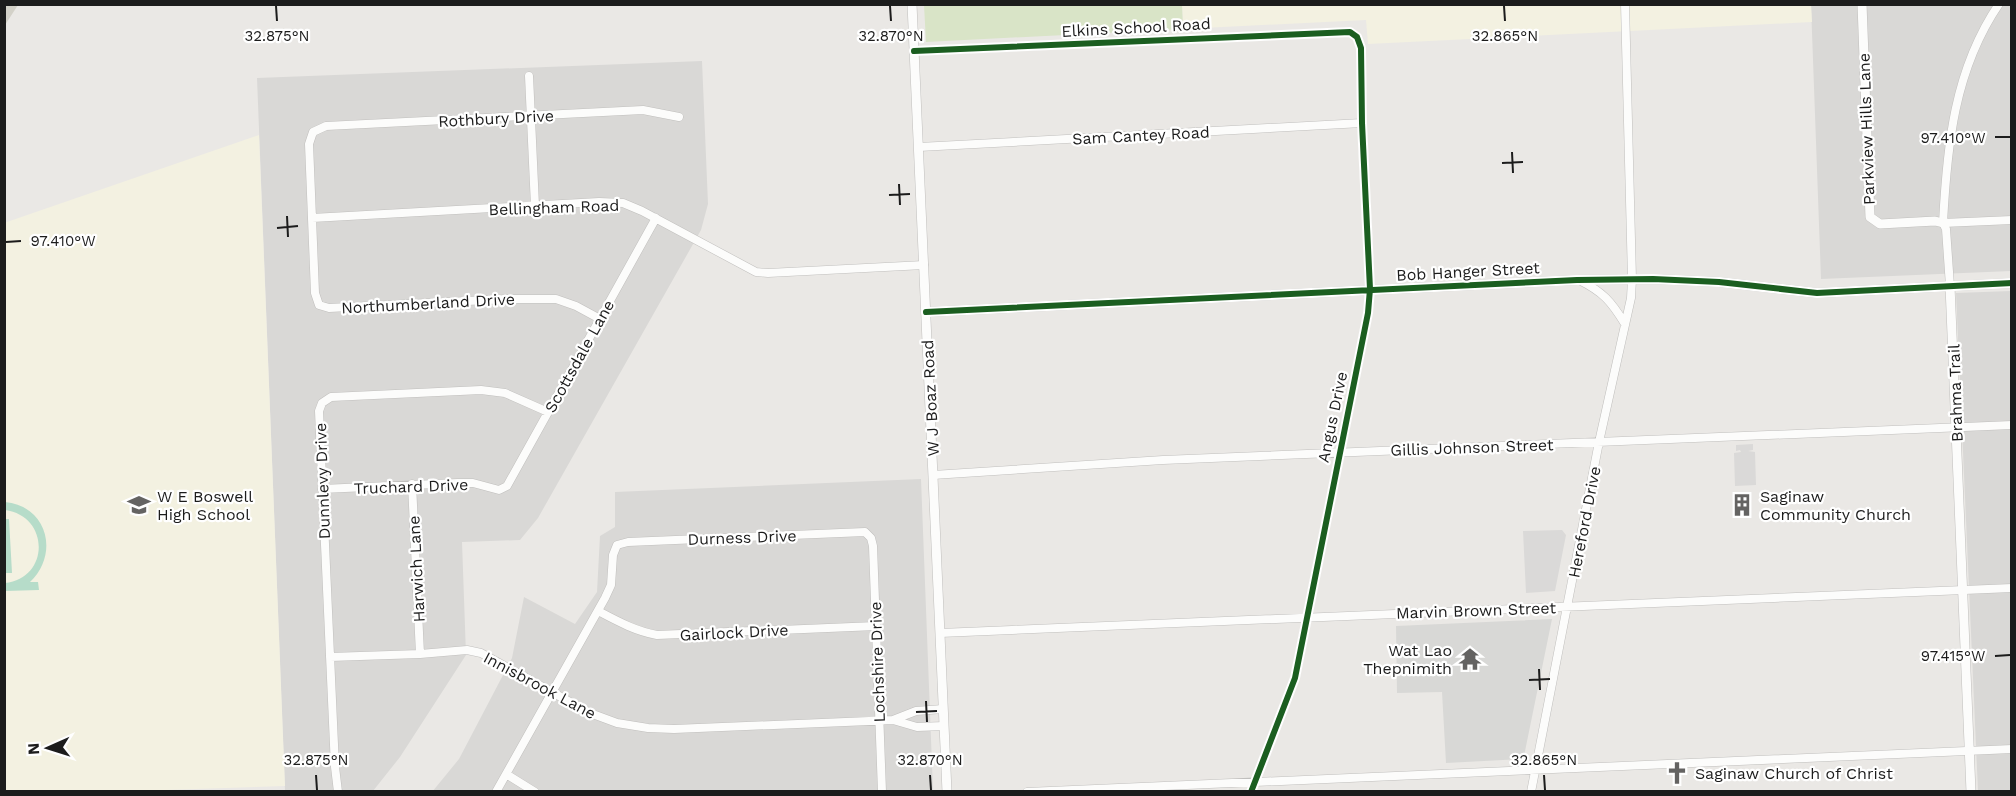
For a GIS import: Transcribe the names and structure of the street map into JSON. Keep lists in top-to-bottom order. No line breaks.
{"streets":{"street":["Elkins School Road","Rothbury Drive","Parkview Hills Lane","Sam Cantey Road","Bellingham Road","Bob Hanger Street","Northumberland Drive","Scottsdale Lane","Brahma Trail","W J Boaz Road","Angus Drive","Gillis Johnson Street","Dunnlevy Drive","Truchard Drive","Hereford Drive","Durness Drive","Harwich Lane","Marvin Brown Street","Gairlock Drive","Lochshire Drive","Innisbrook Lane"]},"crossings":[["Elkins School Road","W J Boaz Road"],["Elkins School Road","Angus Drive"],["Rothbury Drive","Northumberland Drive"],["Parkview Hills Lane","Brahma Trail"],["Sam Cantey Road","W J Boaz Road"],["Sam Cantey Road","Angus Drive"],["Bellingham Road","Northumberland Drive"],["Bellingham Road","Scottsdale Lane"],["Bellingham Road","W J Boaz Road"],["Bob Hanger Street","Brahma Trail"],["Bob Hanger Street","W J Boaz Road"],["Bob Hanger Street","Angus Drive"],["Bob Hanger Street","Hereford Drive"],["Northumberland Drive","Scottsdale Lane"],["Scottsdale Lane","Dunnlevy Drive"],["Scottsdale Lane","Truchard Drive"],["Brahma Trail","Gillis Johnson Street"],["Brahma Trail","Marvin Brown Street"],["W J Boaz Road","Gillis Johnson Street"],["W J Boaz Road","Marvin Brown Street"],["W J Boaz Road","Innisbrook Lane"],["Angus Drive","Gillis Johnson Street"],["Angus Drive","Marvin Brown Street"],["Gillis Johnson Street","Hereford Drive"],["Dunnlevy Drive","Truchard Drive"],["Dunnlevy Drive","Innisbrook Lane"],["Truchard Drive","Harwich Lane"],["Hereford Drive","Marvin Brown Street"],["Durness Drive","Gairlock Drive"],["Durness Drive","Lochshire Drive"],["Harwich Lane","Innisbrook Lane"],["Gairlock Drive","Lochshire Drive"],["Lochshire Drive","Innisbrook Lane"]],"places":{"school or university":["W E Boswell High School"],"building":["Saginaw Community Church"],"temple":["Wat Lao Thepnimith"],"church":["Saginaw Church of Christ"]},"north":"left","coordinates":["32.875°N","32.870°N","32.865°N","97.410°W","97.415°W"]}
